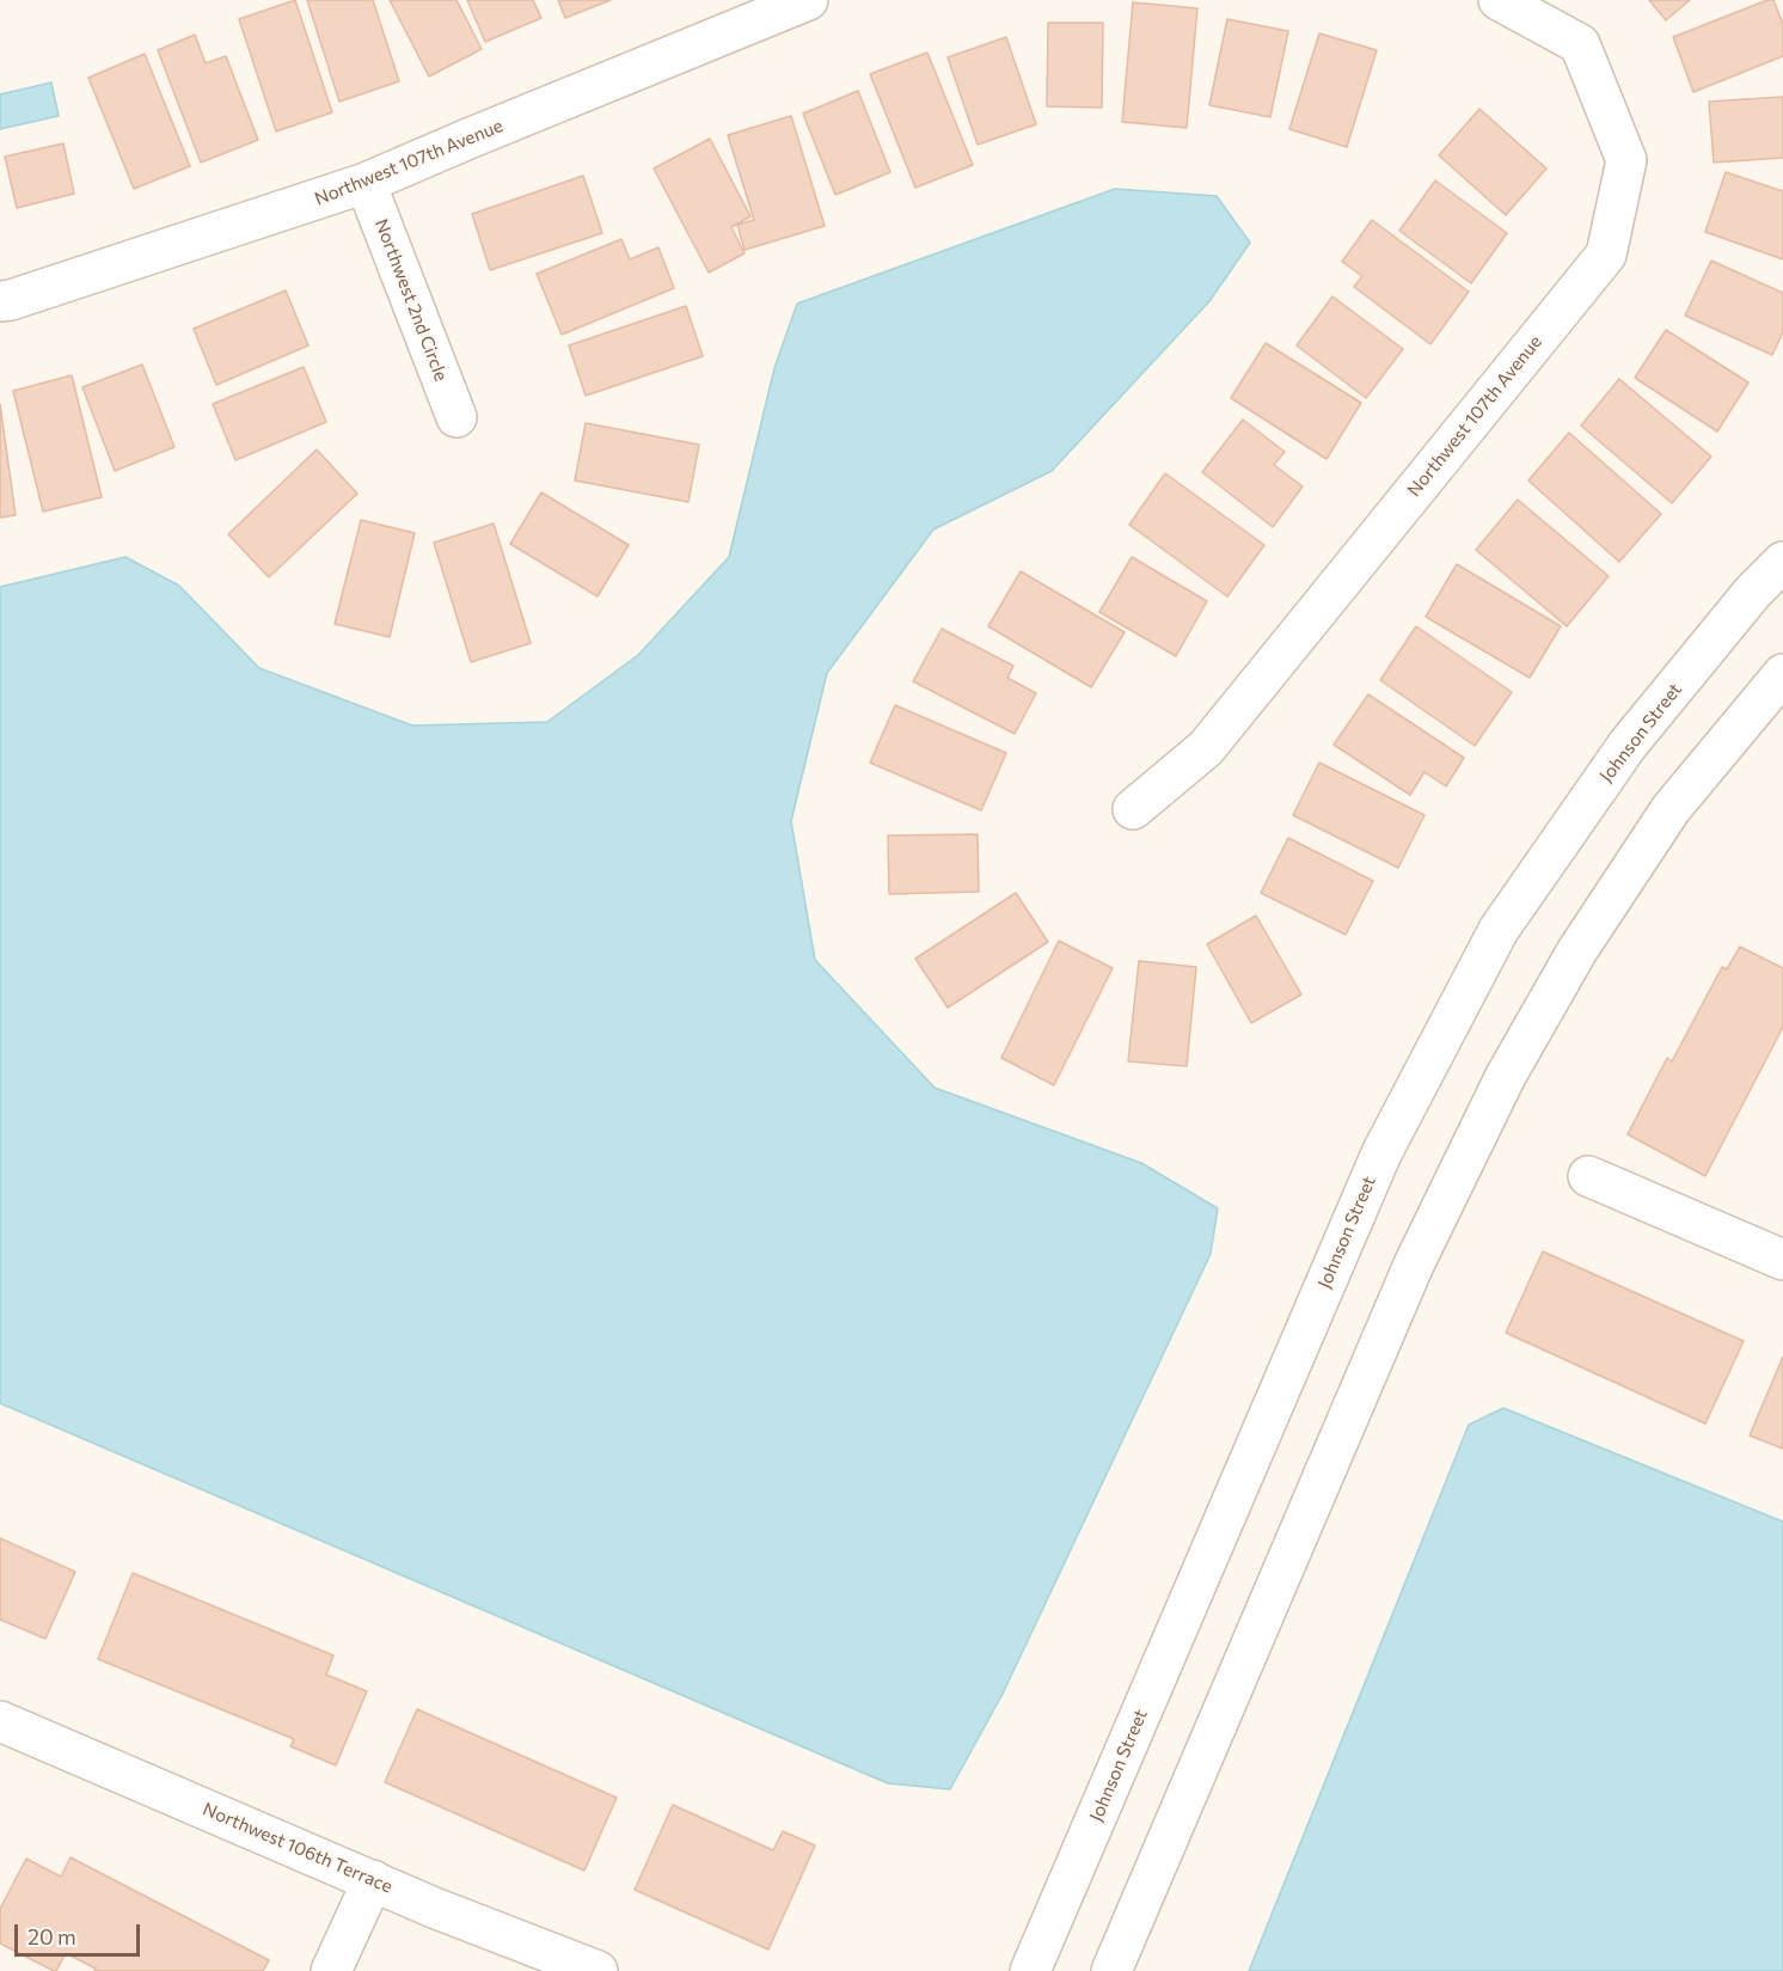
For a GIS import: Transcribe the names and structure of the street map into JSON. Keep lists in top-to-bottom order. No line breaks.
{"streets":{"street":["Northwest 107th Avenue","Northwest 2nd Circle","Johnson Street","Northwest 106th Terrace"]},"crossings":[["Northwest 107th Avenue","Northwest 2nd Circle"]],"scale_bar":"20 m"}
